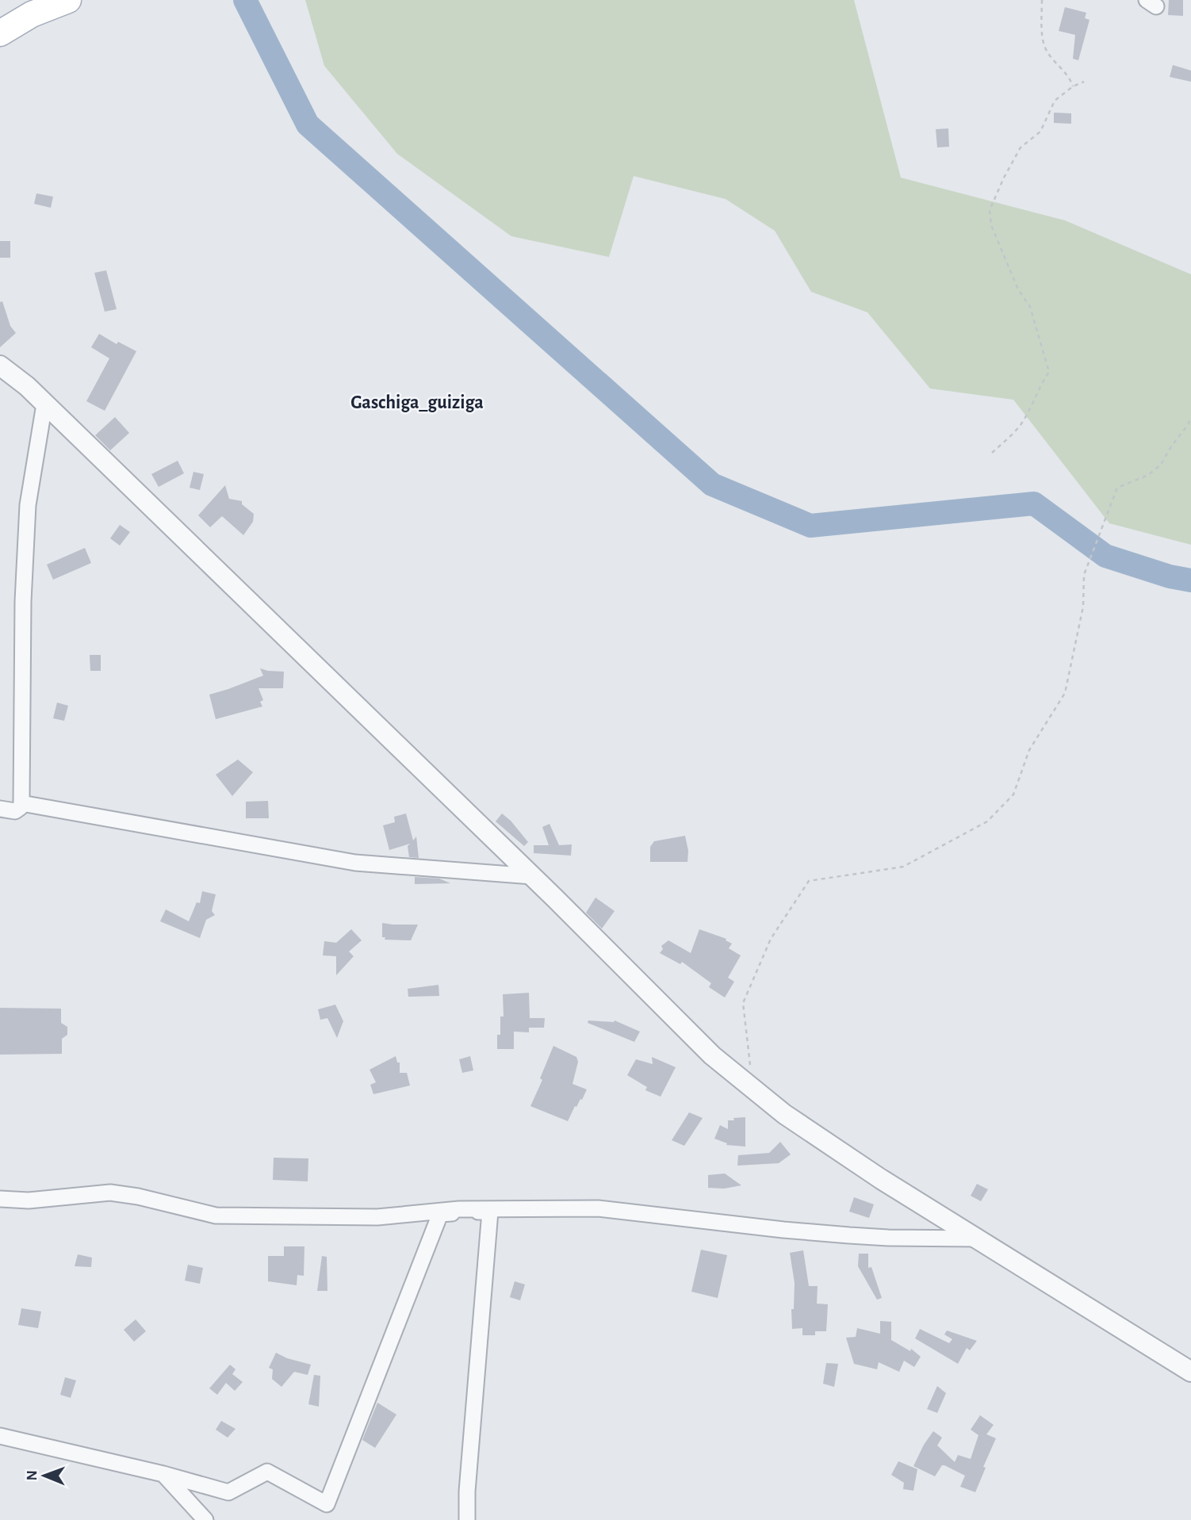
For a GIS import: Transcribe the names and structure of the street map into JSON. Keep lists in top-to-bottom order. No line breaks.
{"districts":["Gaschiga_guiziga"],"north":"left"}
